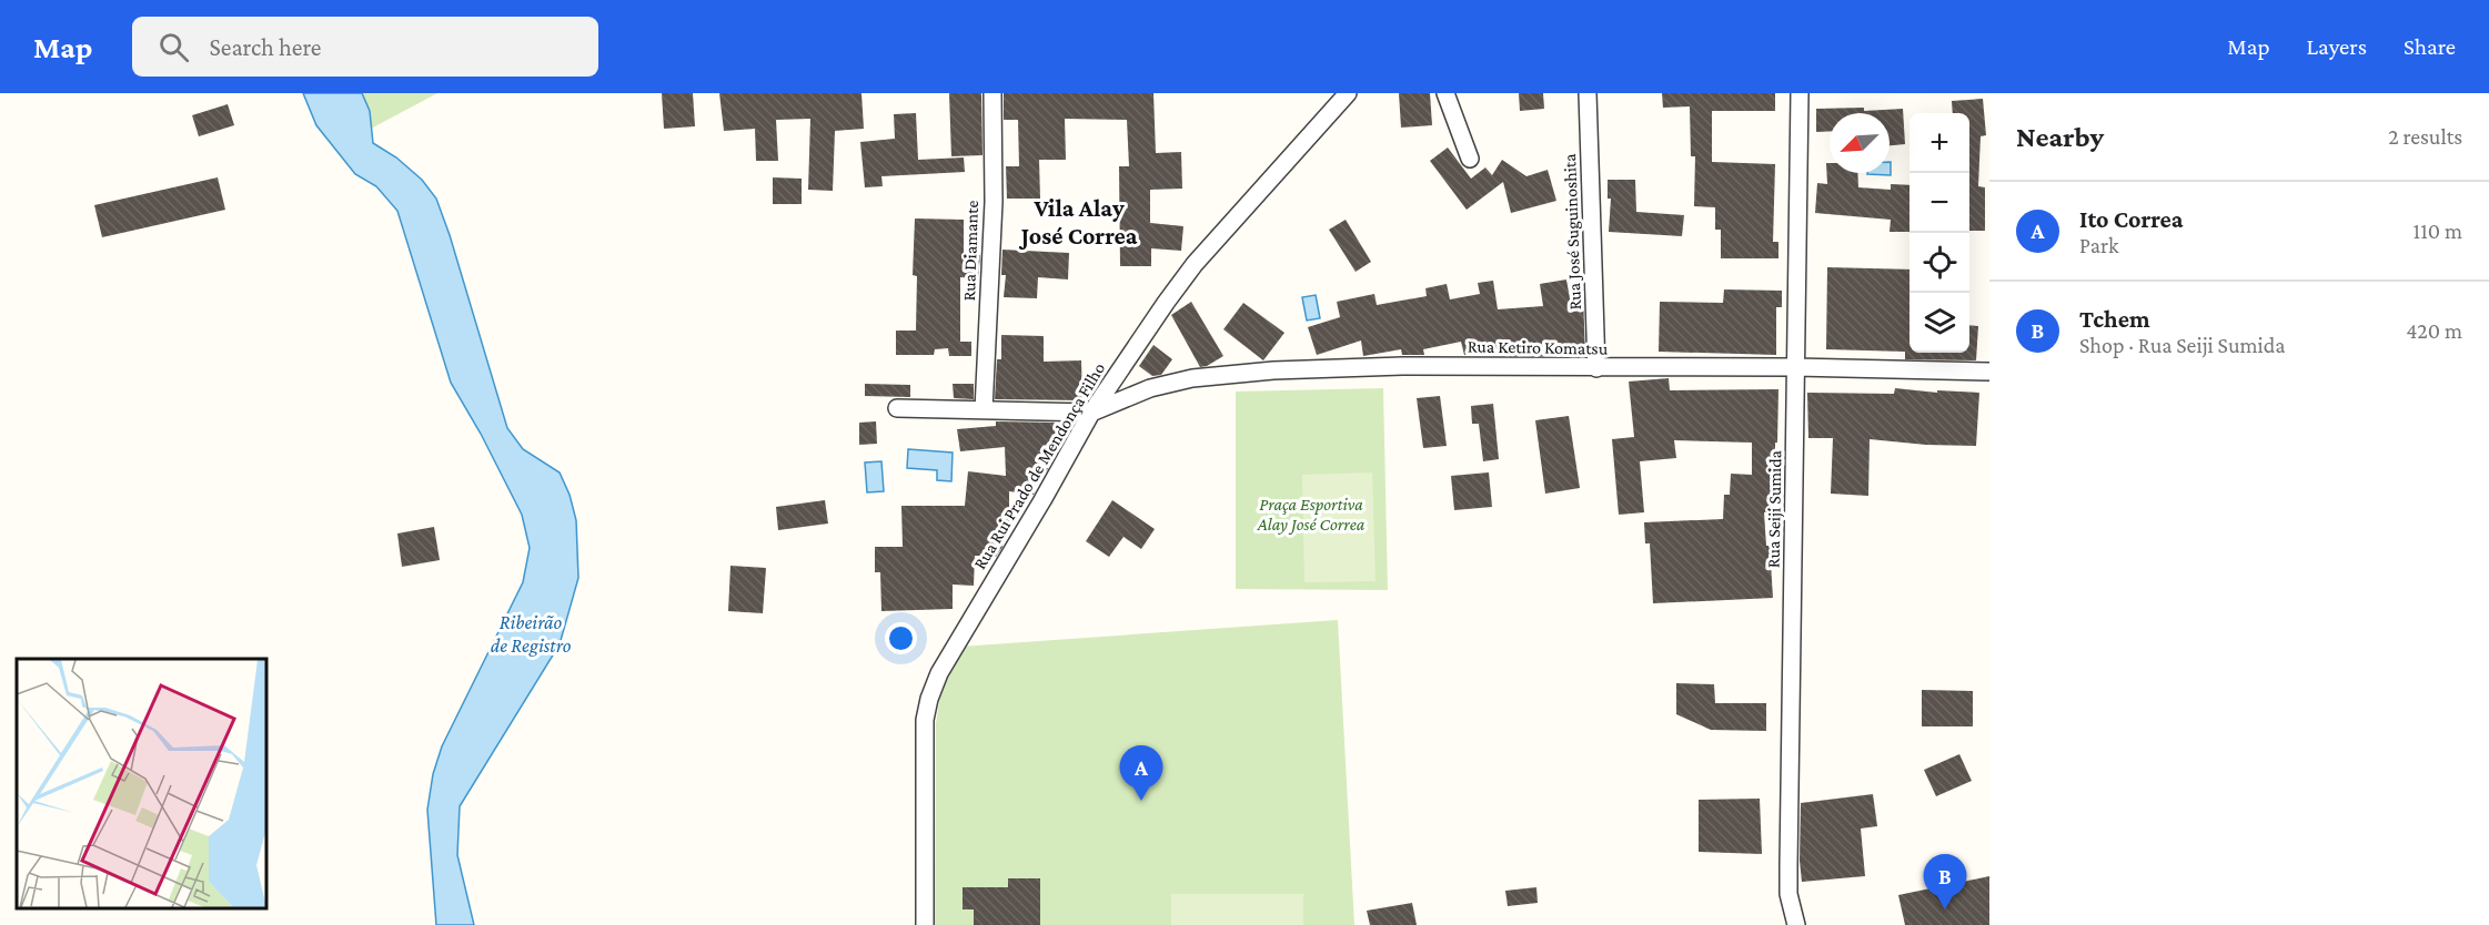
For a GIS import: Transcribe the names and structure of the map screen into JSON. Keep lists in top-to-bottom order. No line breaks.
{"streets":{"street":["Rua José Suguinoshita","Rua Diamante","Rua Ketiro Komatsu","Rua Rui Prado de Mendonça Filho","Rua Seiji Sumida"]},"crossings":[["Rua José Suguinoshita","Rua Ketiro Komatsu"],["Rua Ketiro Komatsu","Rua Rui Prado de Mendonça Filho"],["Rua Ketiro Komatsu","Rua Seiji Sumida"]],"districts":["Vila Alay José Correa"],"water":["Ribeirão de Registro"],"parks":["Praça Esportiva Alay José Correa"],"north":"bottom left","page":{"header":"Map","search":"Search here","nav":["Map","Layers","Share"],"heading":["Nearby","2 results"],"map_buttons":["+","−"],"list":[{"mark":"A","name":"Ito Correa","note":"Park","value":"110 m"},{"mark":"B","name":"Tchem","note":"Shop · Rua Seiji Sumida","value":"420 m"}],"pins":["A","B"]}}
